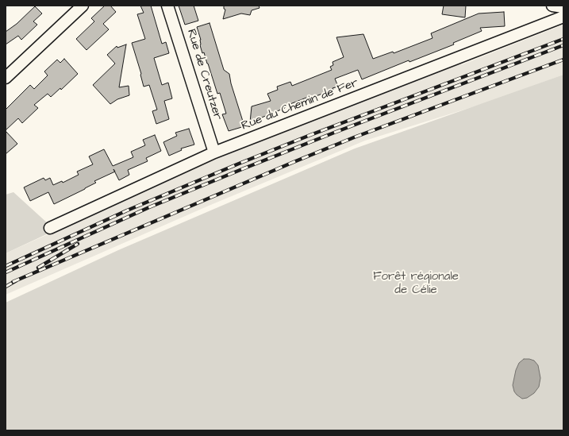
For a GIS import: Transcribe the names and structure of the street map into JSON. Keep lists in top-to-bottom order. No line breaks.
{"streets":{"street":["Rue de Creutzer","Rue du Chemin de Fer"]},"crossings":[["Rue de Creutzer","Rue du Chemin de Fer"]],"parks":["Forêt régionale de Célie"]}
